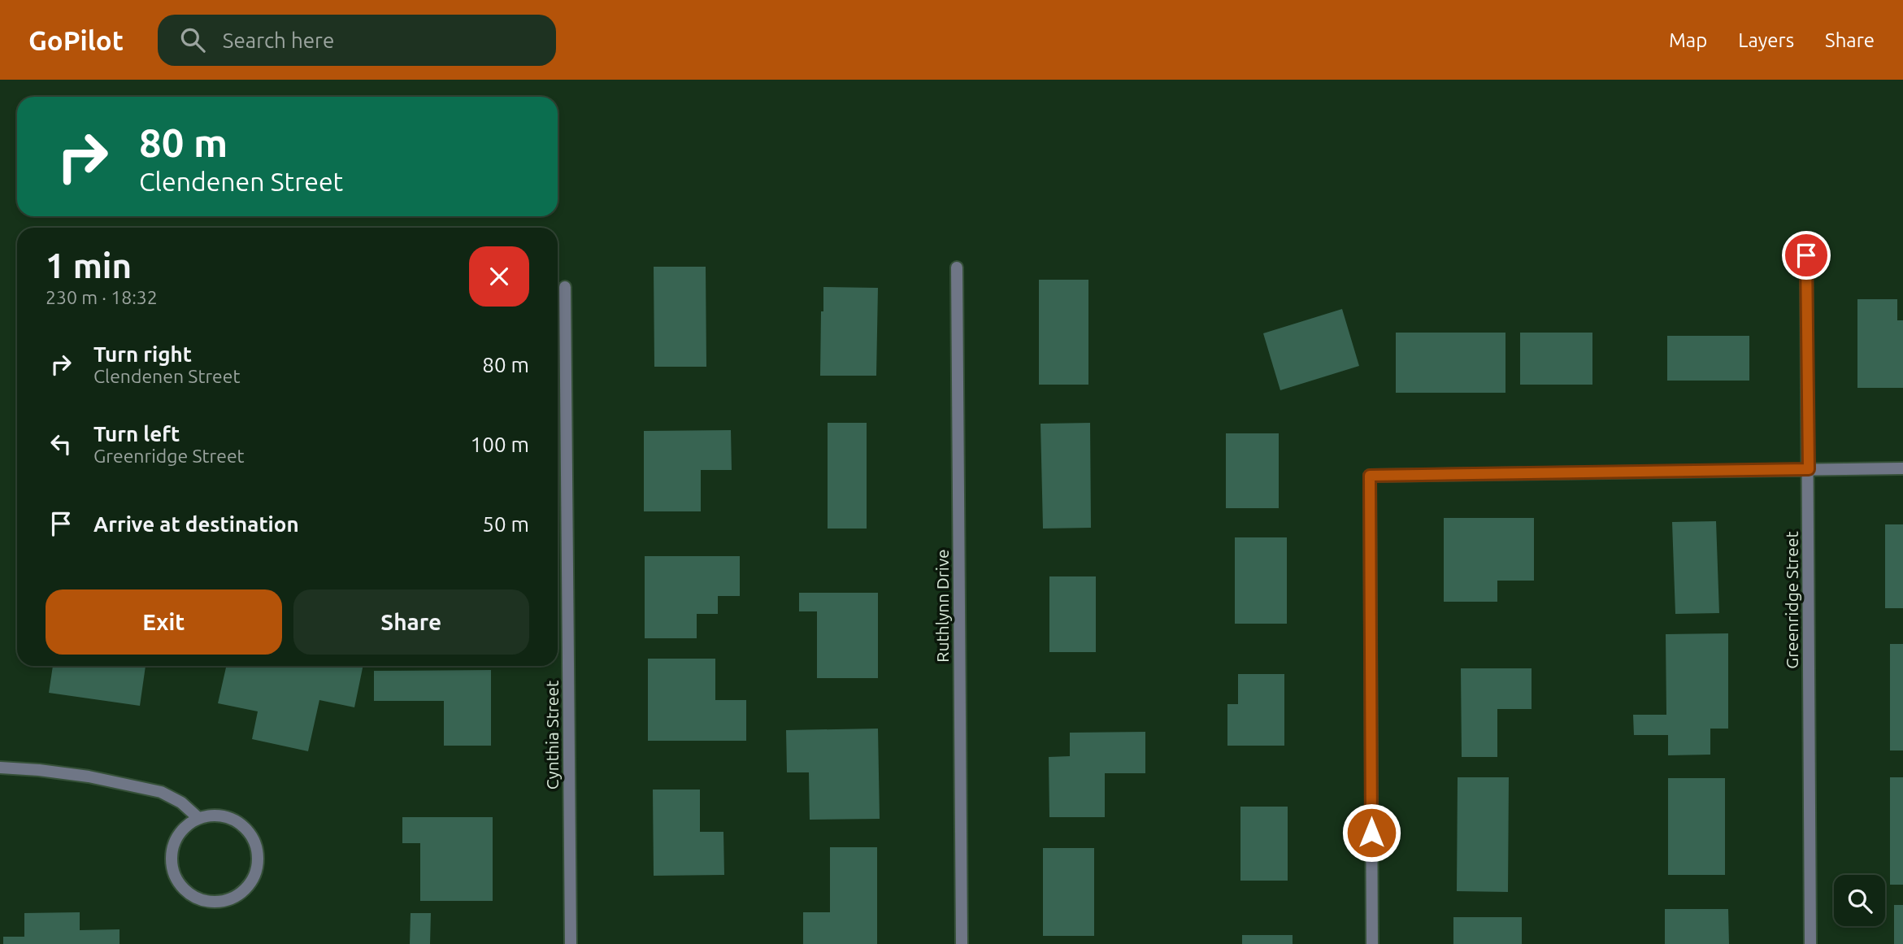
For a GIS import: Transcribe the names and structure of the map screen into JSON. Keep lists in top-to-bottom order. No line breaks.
{"streets":{"street":["Greenridge Street","Ruthlynn Drive","Cynthia Street"]},"page":{"header":"GoPilot","search":"Search here","nav":["Map","Layers","Share"],"turn":["80 m","Clendenen Street"],"heading":["1 min","230 m · 18:32"],"list":[{"name":"Turn right","note":"Clendenen Street","value":"80 m"},{"name":"Turn left","note":"Greenridge Street","value":"100 m"},{"name":"Arrive at destination","value":"50 m"}],"buttons":["Exit","Share"]}}
